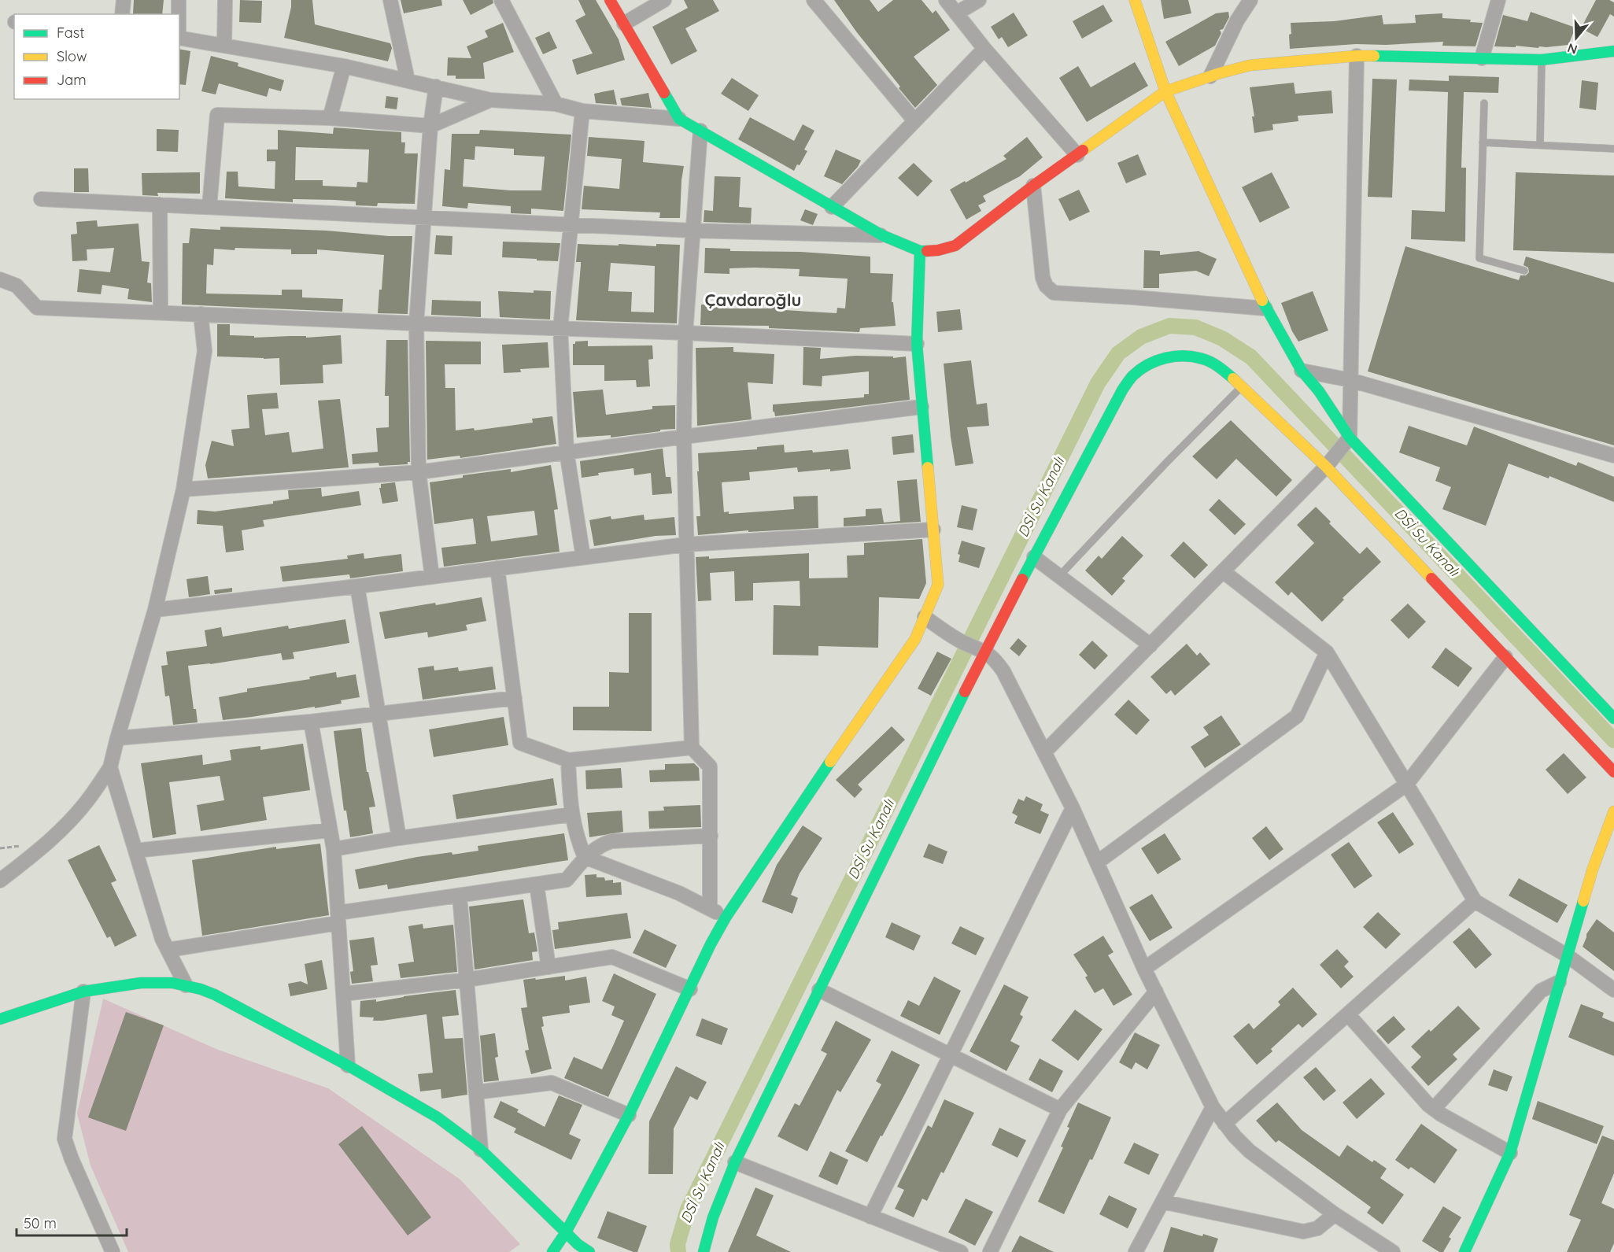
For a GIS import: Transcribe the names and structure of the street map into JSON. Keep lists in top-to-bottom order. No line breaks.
{"districts":["Çavdaroğlu"],"water":["DSİ Su Kanalı"],"legend":["Fast","Slow","Jam"],"scale_bar":"50 m","north":"bottom"}
